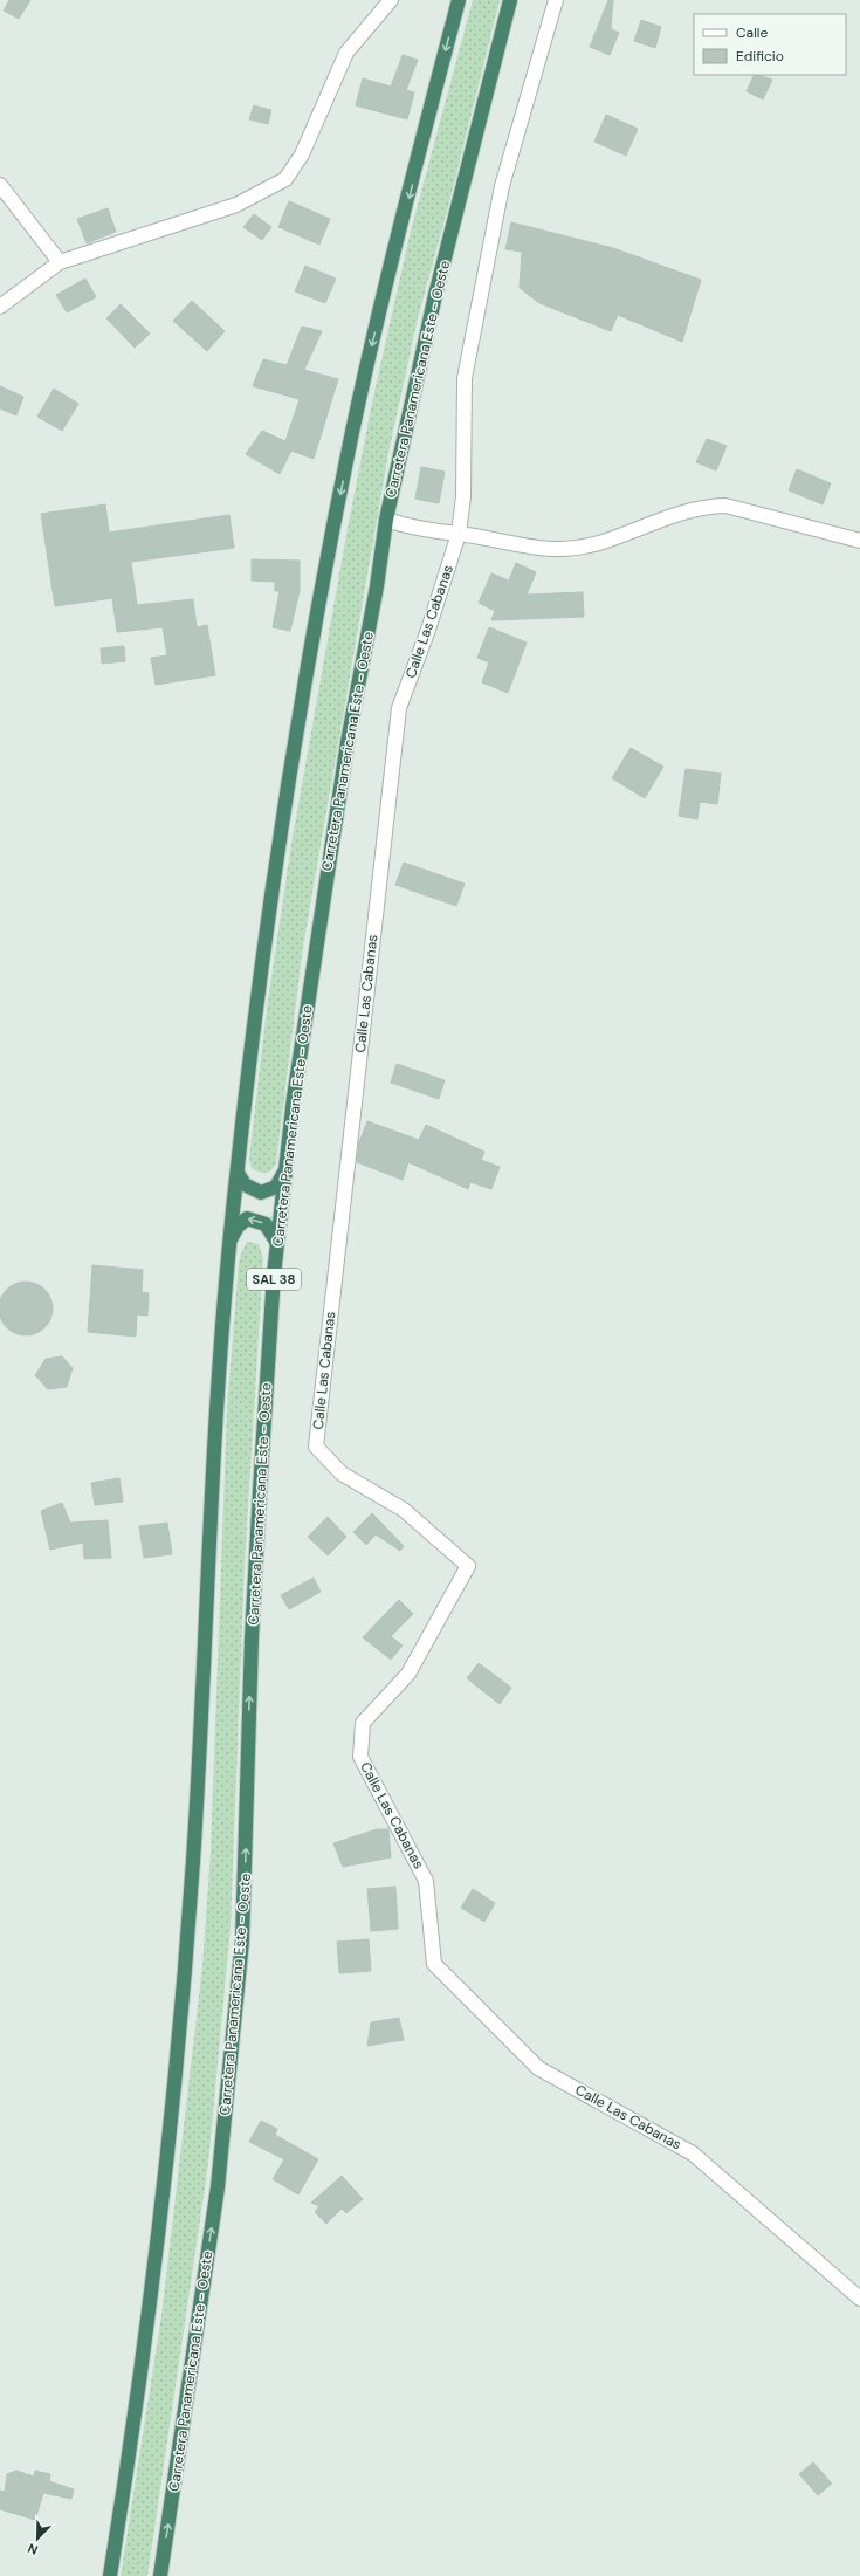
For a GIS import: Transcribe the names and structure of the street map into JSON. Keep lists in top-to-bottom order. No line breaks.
{"streets":{"highway":["Carretera Panamericana Este - Oeste","SAL 38"],"street":["Calle Las Cabanas"]},"legend":["Calle","Edificio"],"north":"bottom left"}
